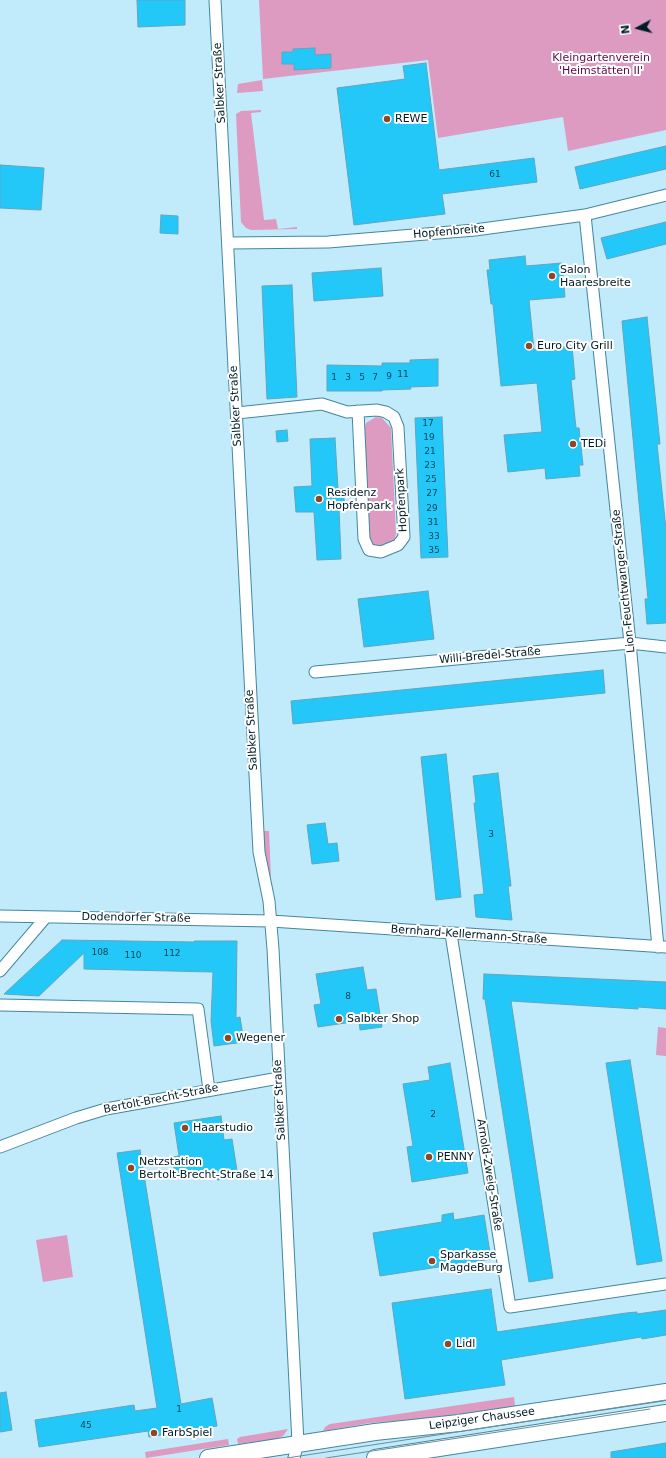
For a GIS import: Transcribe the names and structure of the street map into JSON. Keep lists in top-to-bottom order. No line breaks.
{"streets":{"main road":["Leipziger Chaussee"],"street":["Salbker Straße","Hopfenbreite","Hopfenpark","Lion-Feuchtwanger-Straße","Willi-Bredel-Straße","Dodendorfer Straße","Bernhard-Kellermann-Straße","Bertolt-Brecht-Straße","Arnold-Zweig-Straße"]},"crossings":[["Salbker Straße","Hopfenbreite"],["Salbker Straße","Hopfenpark"],["Salbker Straße","Dodendorfer Straße"],["Salbker Straße","Bernhard-Kellermann-Straße"],["Salbker Straße","Bertolt-Brecht-Straße"],["Salbker Straße","Leipziger Chaussee"],["Hopfenbreite","Lion-Feuchtwanger-Straße"],["Lion-Feuchtwanger-Straße","Willi-Bredel-Straße"],["Lion-Feuchtwanger-Straße","Bernhard-Kellermann-Straße"],["Dodendorfer Straße","Bernhard-Kellermann-Straße"],["Bernhard-Kellermann-Straße","Arnold-Zweig-Straße"]],"parks":["Kleingartenverein 'Heimstätten II'"],"places":["REWE","Salon Haaresbreite","Euro City Grill","TEDi","Residenz Hopfenpark","Salbker Shop","Wegener","Haarstudio","PENNY","Netzstation Bertolt-Brecht-Straße 14","Sparkasse MagdeBurg","Lidl","FarbSpiel"],"house_numbers":["61","11","9","1","3","5","7","17","19","21","23","25","27","29","31","33","35","3","108","112","110","8","2","1","45"],"north":"left"}
